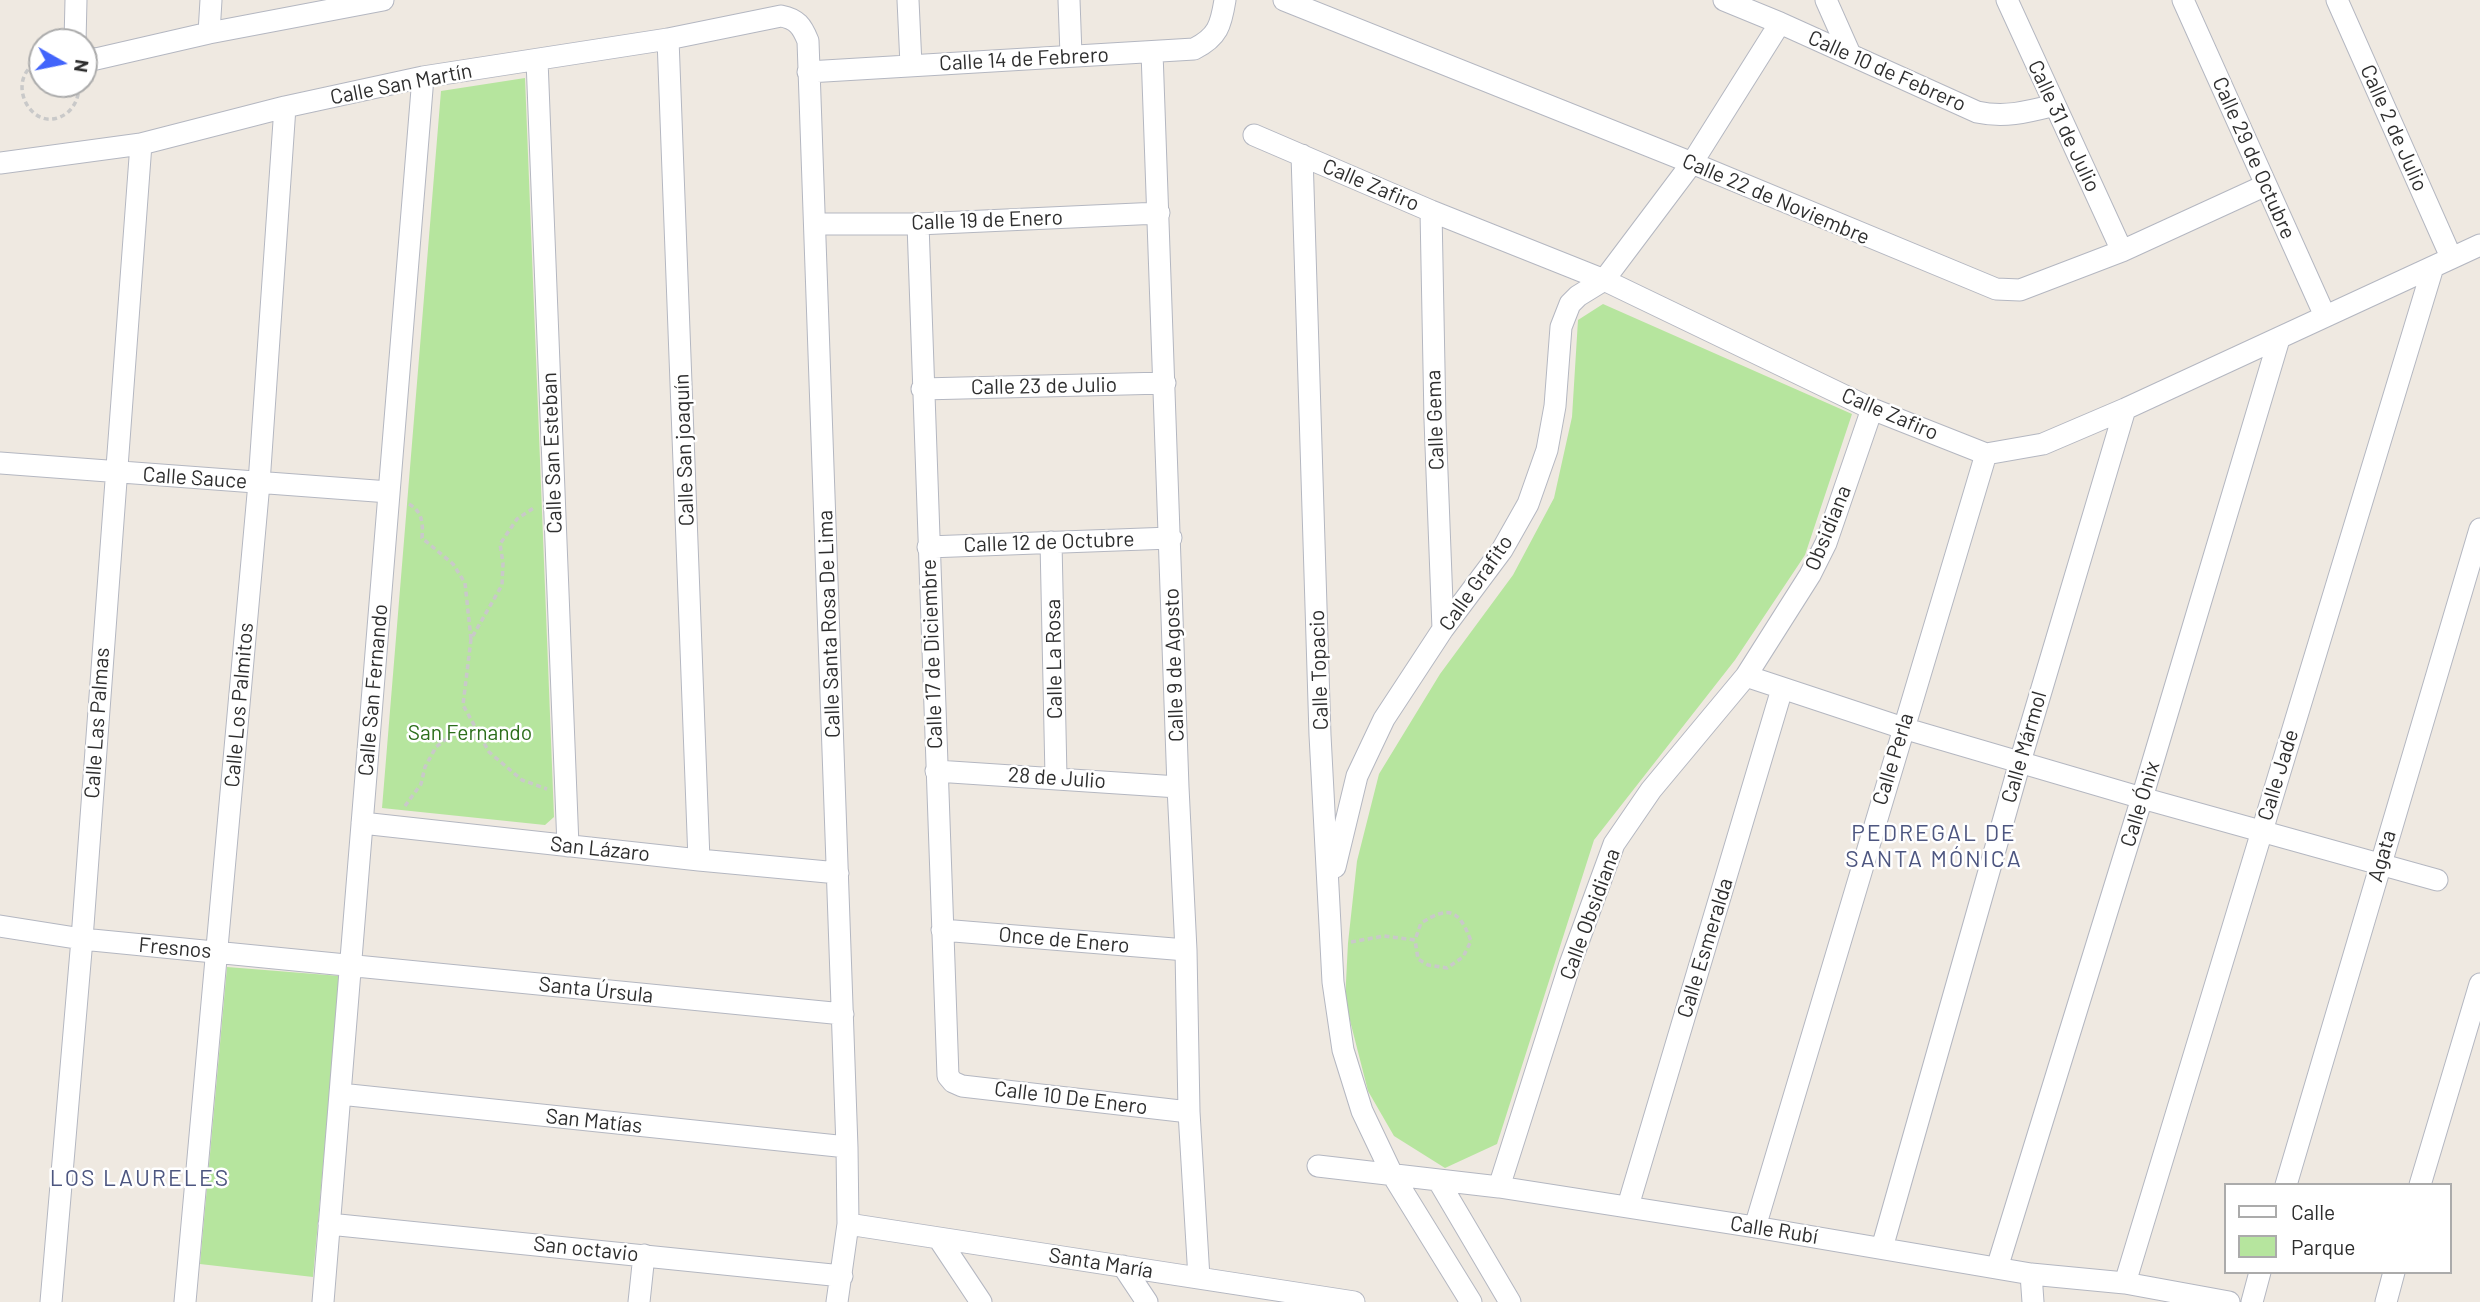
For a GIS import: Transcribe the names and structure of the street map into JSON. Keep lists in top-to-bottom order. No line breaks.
{"streets":{"street":["Calle 14 de Febrero","Calle 10 de Febrero","Calle San Martín","Calle 31 de Julio","Calle 2 de Julio","Calle 29 de Octubre","Calle Zafiro","Calle 22 de Noviembre","Calle 19 de Enero","Calle 23 de Julio","Calle Gema","Calle San joaquín","Calle San Esteban","Calle Sauce","Obsidiana","Calle 12 de Octubre","Calle Grafito","Calle Santa Rosa De Lima","Calle 17 de Diciembre","Calle La Rosa","Calle 9 de Agosto","Calle Topacio","Calle San Fernando","Calle Los Palmitos","Calle Las Palmas","Calle Mármol","Calle Perla","Calle Jade","28 de Julio","Calle Ónix","San Lázaro","Agata","Calle Obsidiana","Once de Enero","Fresnos","Calle Esmeralda","Santa Úrsula","Calle 10 De Enero","San Matías","Calle Rubí","San octavio","Santa María"]},"crossings":[["Calle 14 de Febrero","Calle Santa Rosa De Lima"],["Calle 14 de Febrero","Calle 9 de Agosto"],["Calle 10 de Febrero","Calle 31 de Julio"],["Calle 10 de Febrero","Calle Grafito"],["Calle San Martín","Calle San joaquín"],["Calle San Martín","Calle San Esteban"],["Calle San Martín","Calle Santa Rosa De Lima"],["Calle San Martín","Calle San Fernando"],["Calle San Martín","Calle Los Palmitos"],["Calle San Martín","Calle Las Palmas"],["Calle 31 de Julio","Calle 22 de Noviembre"],["Calle 2 de Julio","Calle Jade"],["Calle 29 de Octubre","Calle 22 de Noviembre"],["Calle Zafiro","Calle Gema"],["Calle Zafiro","Obsidiana"],["Calle Zafiro","Calle Grafito"],["Calle Zafiro","Calle Topacio"],["Calle Zafiro","Calle Perla"],["Calle 22 de Noviembre","Calle Grafito"],["Calle 19 de Enero","Calle Santa Rosa De Lima"],["Calle 19 de Enero","Calle 17 de Diciembre"],["Calle 19 de Enero","Calle 9 de Agosto"],["Calle 23 de Julio","Calle 17 de Diciembre"],["Calle 23 de Julio","Calle 9 de Agosto"],["Calle Gema","Calle Grafito"],["Calle San joaquín","San Lázaro"],["Calle San Esteban","San Lázaro"],["Calle Sauce","Calle San Fernando"],["Calle Sauce","Calle Los Palmitos"],["Calle Sauce","Calle Las Palmas"],["Obsidiana","Calle Obsidiana"],["Calle 12 de Octubre","Calle 17 de Diciembre"],["Calle 12 de Octubre","Calle La Rosa"],["Calle 12 de Octubre","Calle 9 de Agosto"],["Calle Grafito","Calle Topacio"],["Calle Santa Rosa De Lima","San Lázaro"],["Calle Santa Rosa De Lima","Santa Úrsula"],["Calle Santa Rosa De Lima","San Matías"],["Calle Santa Rosa De Lima","San octavio"],["Calle Santa Rosa De Lima","Santa María"],["Calle 17 de Diciembre","28 de Julio"],["Calle 17 de Diciembre","Once de Enero"],["Calle 17 de Diciembre","Calle 10 De Enero"],["Calle La Rosa","28 de Julio"],["Calle 9 de Agosto","28 de Julio"],["Calle 9 de Agosto","Once de Enero"],["Calle 9 de Agosto","Calle 10 De Enero"],["Calle 9 de Agosto","Santa María"],["Calle Topacio","Calle Rubí"],["Calle San Fernando","San Lázaro"],["Calle San Fernando","Fresnos"],["Calle San Fernando","Santa Úrsula"],["Calle San Fernando","San Matías"],["Calle San Fernando","San octavio"],["Calle Los Palmitos","Fresnos"],["Calle Las Palmas","Fresnos"],["Calle Mármol","Calle Rubí"],["Calle Perla","Calle Rubí"],["Calle Jade","Calle Rubí"],["Calle Ónix","Calle Rubí"],["Calle Obsidiana","Calle Rubí"],["Fresnos","Santa Úrsula"],["Calle Esmeralda","Calle Rubí"]],"districts":["PEDREGAL DE SANTA MÓNICA","LOS LAURELES"],"parks":["San Fernando"],"legend":["Calle","Parque"],"north":"right"}
